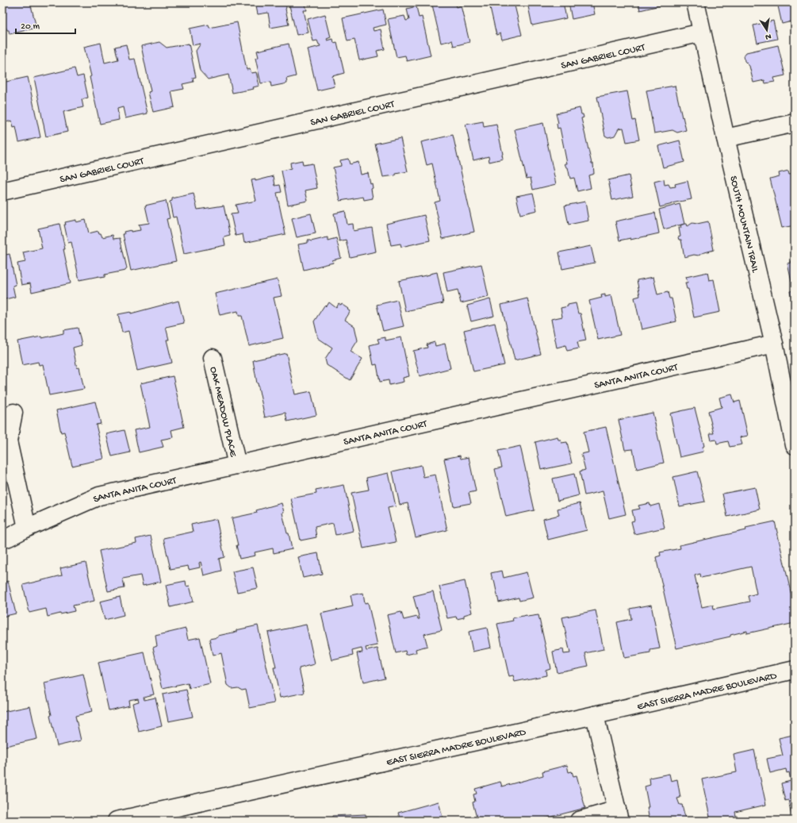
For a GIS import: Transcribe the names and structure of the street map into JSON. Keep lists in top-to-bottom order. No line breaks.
{"streets":{"street":["SAN GABRIEL COURT","SOUTH MOUNTAIN TRAIL","SANTA ANITA COURT","OAK MEADOW PLACE","EAST SIERRA MADRE BOULEVARD"]},"crossings":[["SAN GABRIEL COURT","SOUTH MOUNTAIN TRAIL"],["SOUTH MOUNTAIN TRAIL","SANTA ANITA COURT"],["SANTA ANITA COURT","OAK MEADOW PLACE"]],"scale_bar":"20 m","north":"bottom"}
